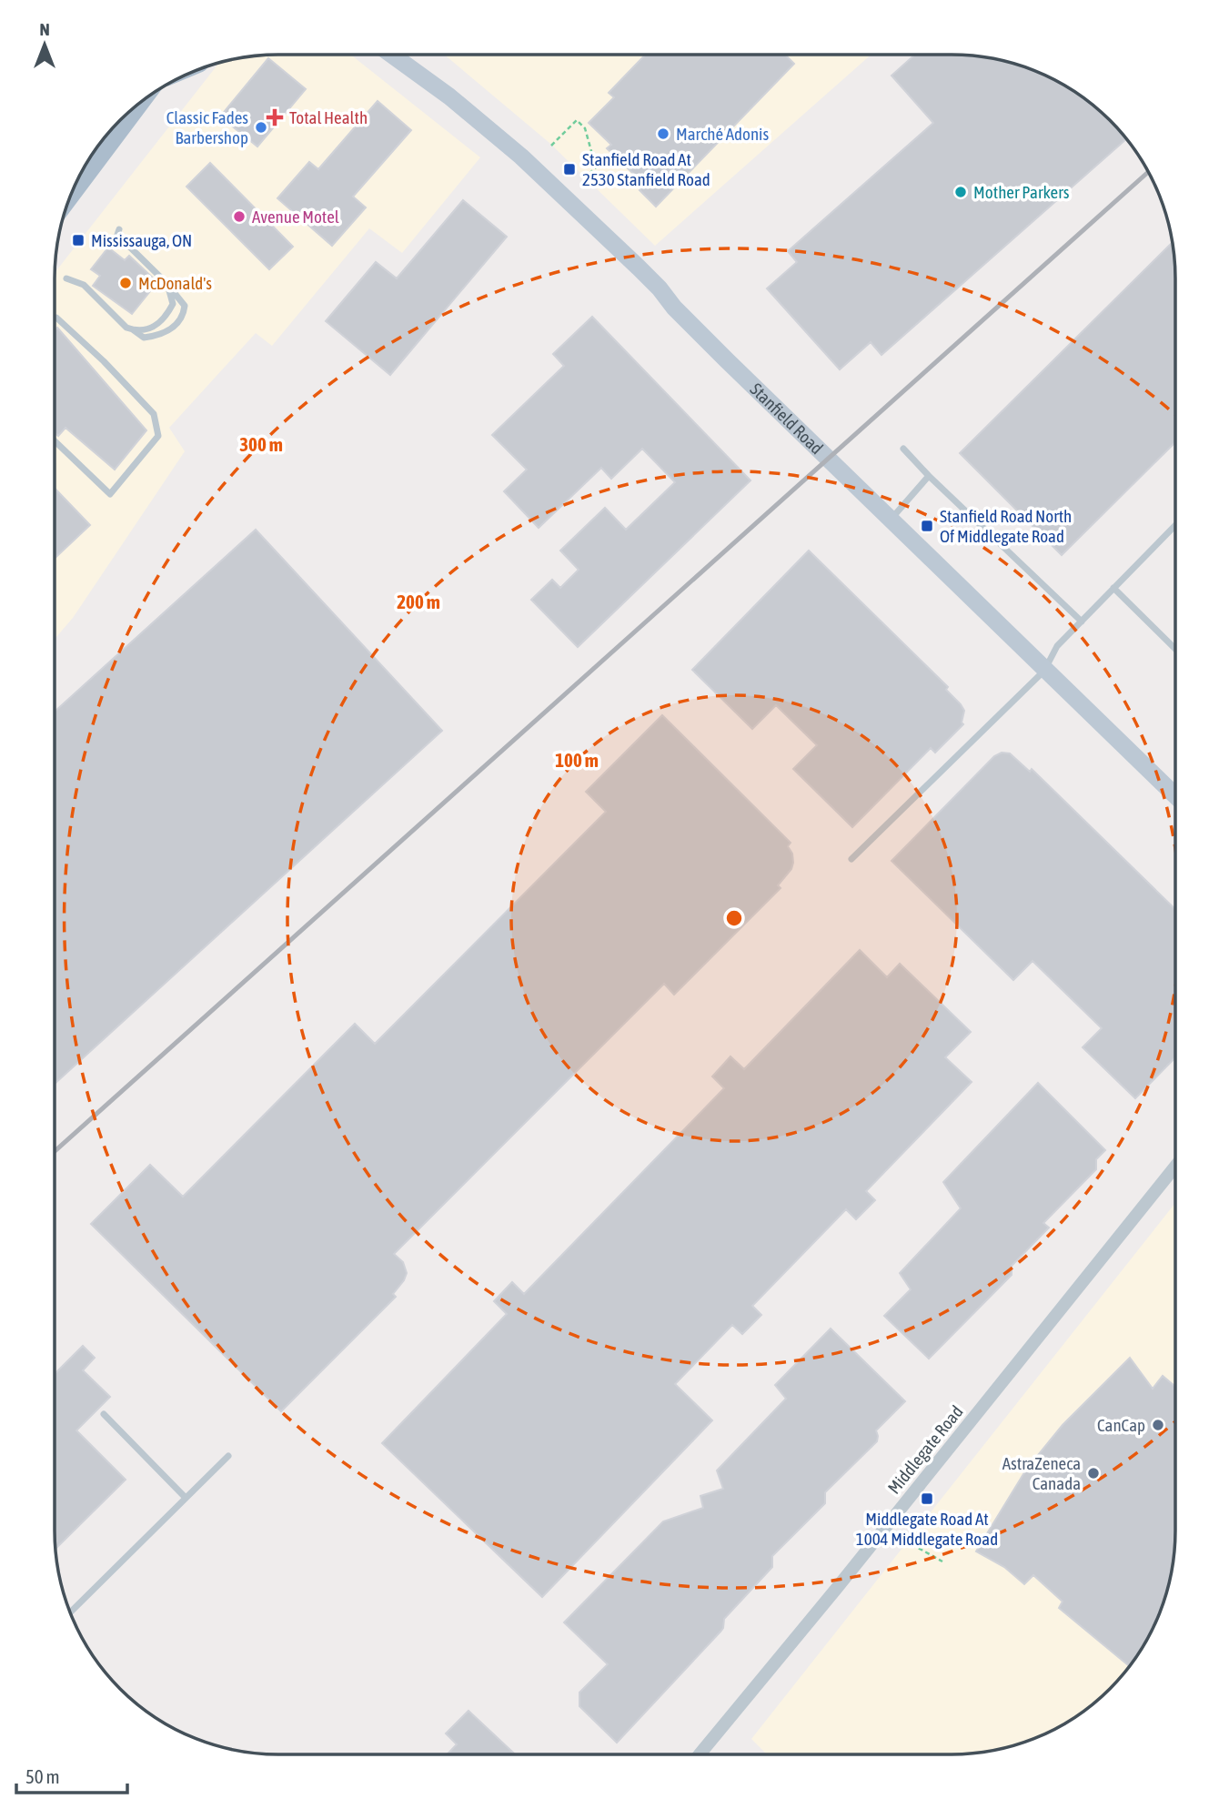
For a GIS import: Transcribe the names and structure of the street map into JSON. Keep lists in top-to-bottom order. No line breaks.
{"streets":{"street":["Stanfield Road","Middlegate Road"]},"places":{"health":["Total Health"],"other":["Classic Fades Barbershop","Marché Adonis","Mother Parkers","Avenue Motel","McDonald's","CanCap","AstraZeneca Canada"],"transit":["Stanfield Road At 2530 Stanfield Road","Mississauga, ON","Stanfield Road North Of Middlegate Road","Middlegate Road At 1004 Middlegate Road"]},"scale_bar":"50 m","north":"top","rings":["300 m","200 m","100 m"]}
